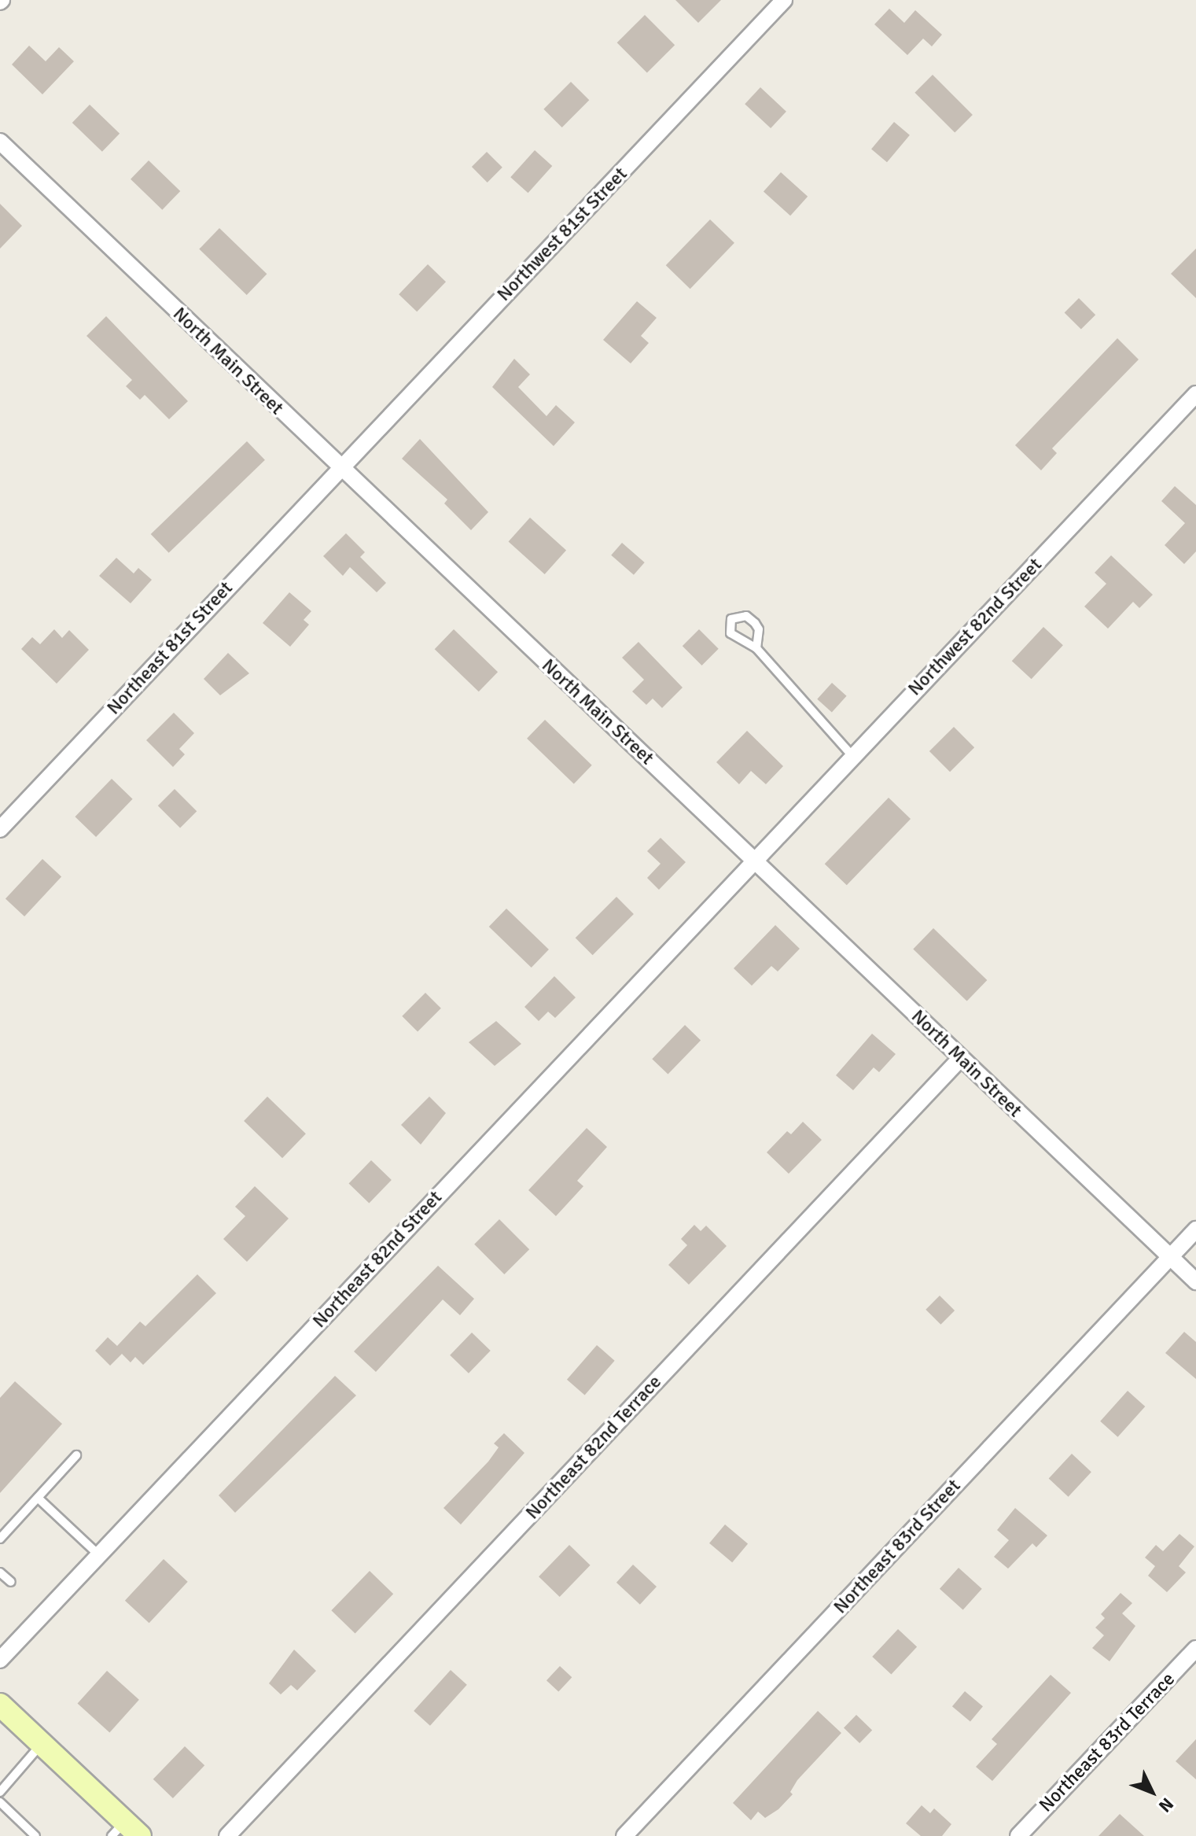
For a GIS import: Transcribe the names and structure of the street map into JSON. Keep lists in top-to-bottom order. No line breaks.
{"streets":{"street":["Northwest 81st Street","North Main Street","Northwest 82nd Street","Northeast 81st Street","Northeast 82nd Street","Northeast 82nd Terrace","Northeast 83rd Street","Northeast 83rd Terrace"]},"crossings":[["Northwest 81st Street","North Main Street"],["Northwest 81st Street","Northeast 81st Street"],["North Main Street","Northwest 82nd Street"],["North Main Street","Northeast 81st Street"],["North Main Street","Northeast 82nd Street"],["North Main Street","Northeast 82nd Terrace"],["North Main Street","Northeast 83rd Street"],["Northwest 82nd Street","Northeast 82nd Street"]],"north":"bottom right"}
